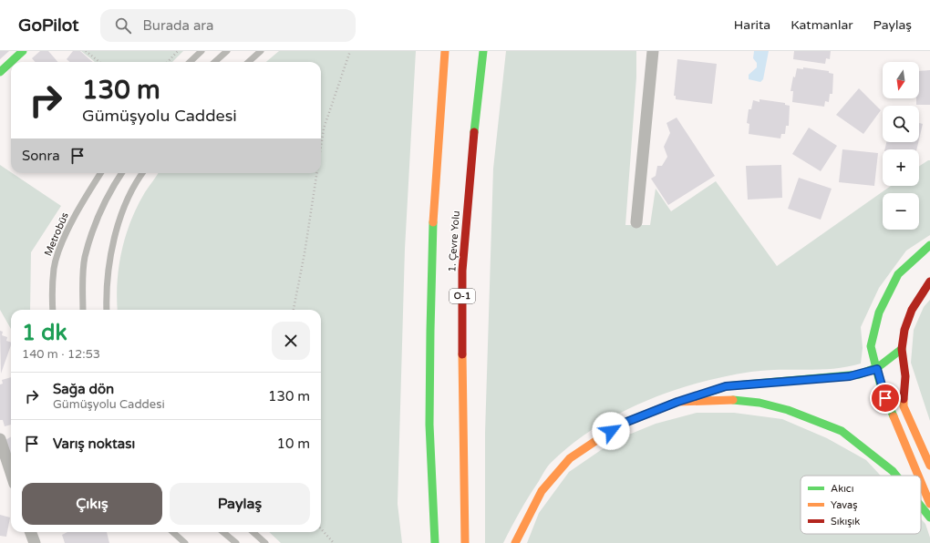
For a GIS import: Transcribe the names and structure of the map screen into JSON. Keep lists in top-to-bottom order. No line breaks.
{"streets":{"main road":["1. Çevre Yolu","O-1"],"lane":["Metrobüs"]},"legend":["Akıcı","Yavaş","Sıkışık"],"north":"bottom","page":{"header":"GoPilot","search":"Burada ara","nav":["Harita","Katmanlar","Paylaş"],"map_buttons":["+","−"],"turn":["130 m","Gümüşyolu Caddesi"],"then":"Sonra","heading":["1 dk","140 m · 12:53"],"list":[{"name":"Sağa dön","note":"Gümüşyolu Caddesi","value":"130 m"},{"name":"Varış noktası","value":"10 m"}],"buttons":["Çıkış","Paylaş"]}}
